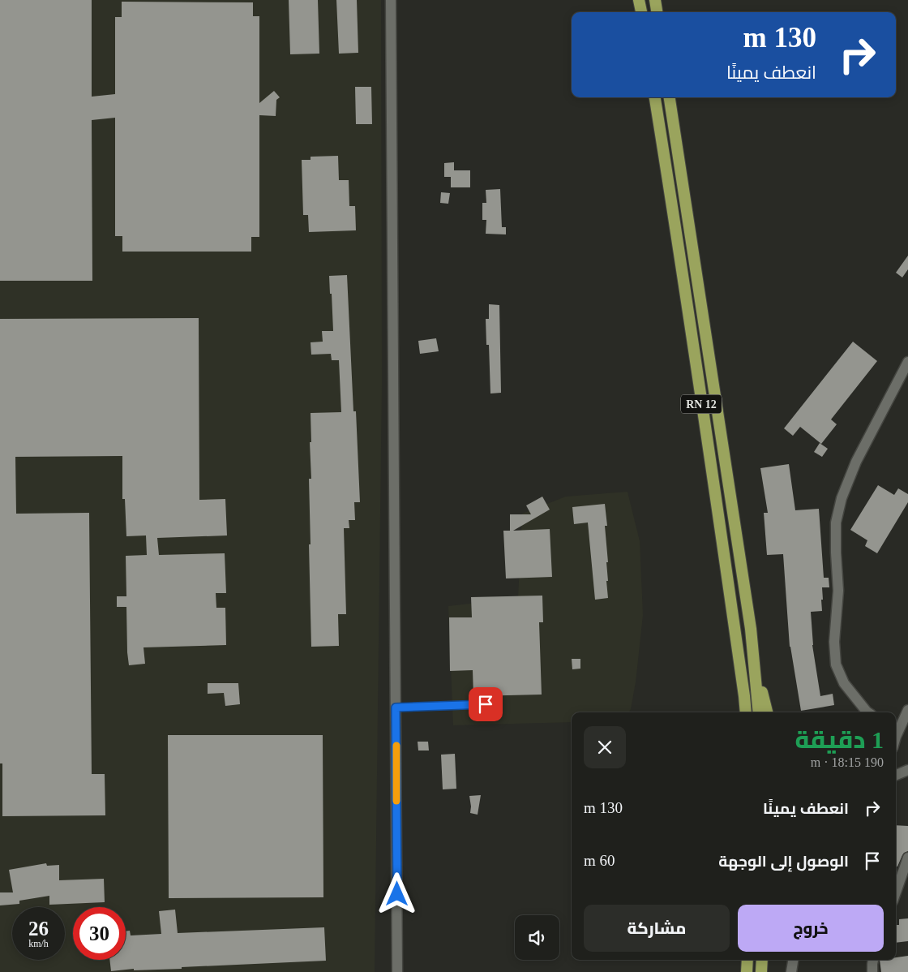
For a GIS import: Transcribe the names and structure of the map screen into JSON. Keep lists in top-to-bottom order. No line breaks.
{"streets":{"highway":["RN 12"]},"page":{"turn":["130 m","انعطف يمينًا"],"heading":["1 دقيقة","190 m · 18:15"],"list":[{"name":"انعطف يمينًا","value":"130 m"},{"name":"الوصول إلى الوجهة","value":"60 m"}],"buttons":["خروج","مشاركة"],"speed":"26 km/h","limit":"30"}}
